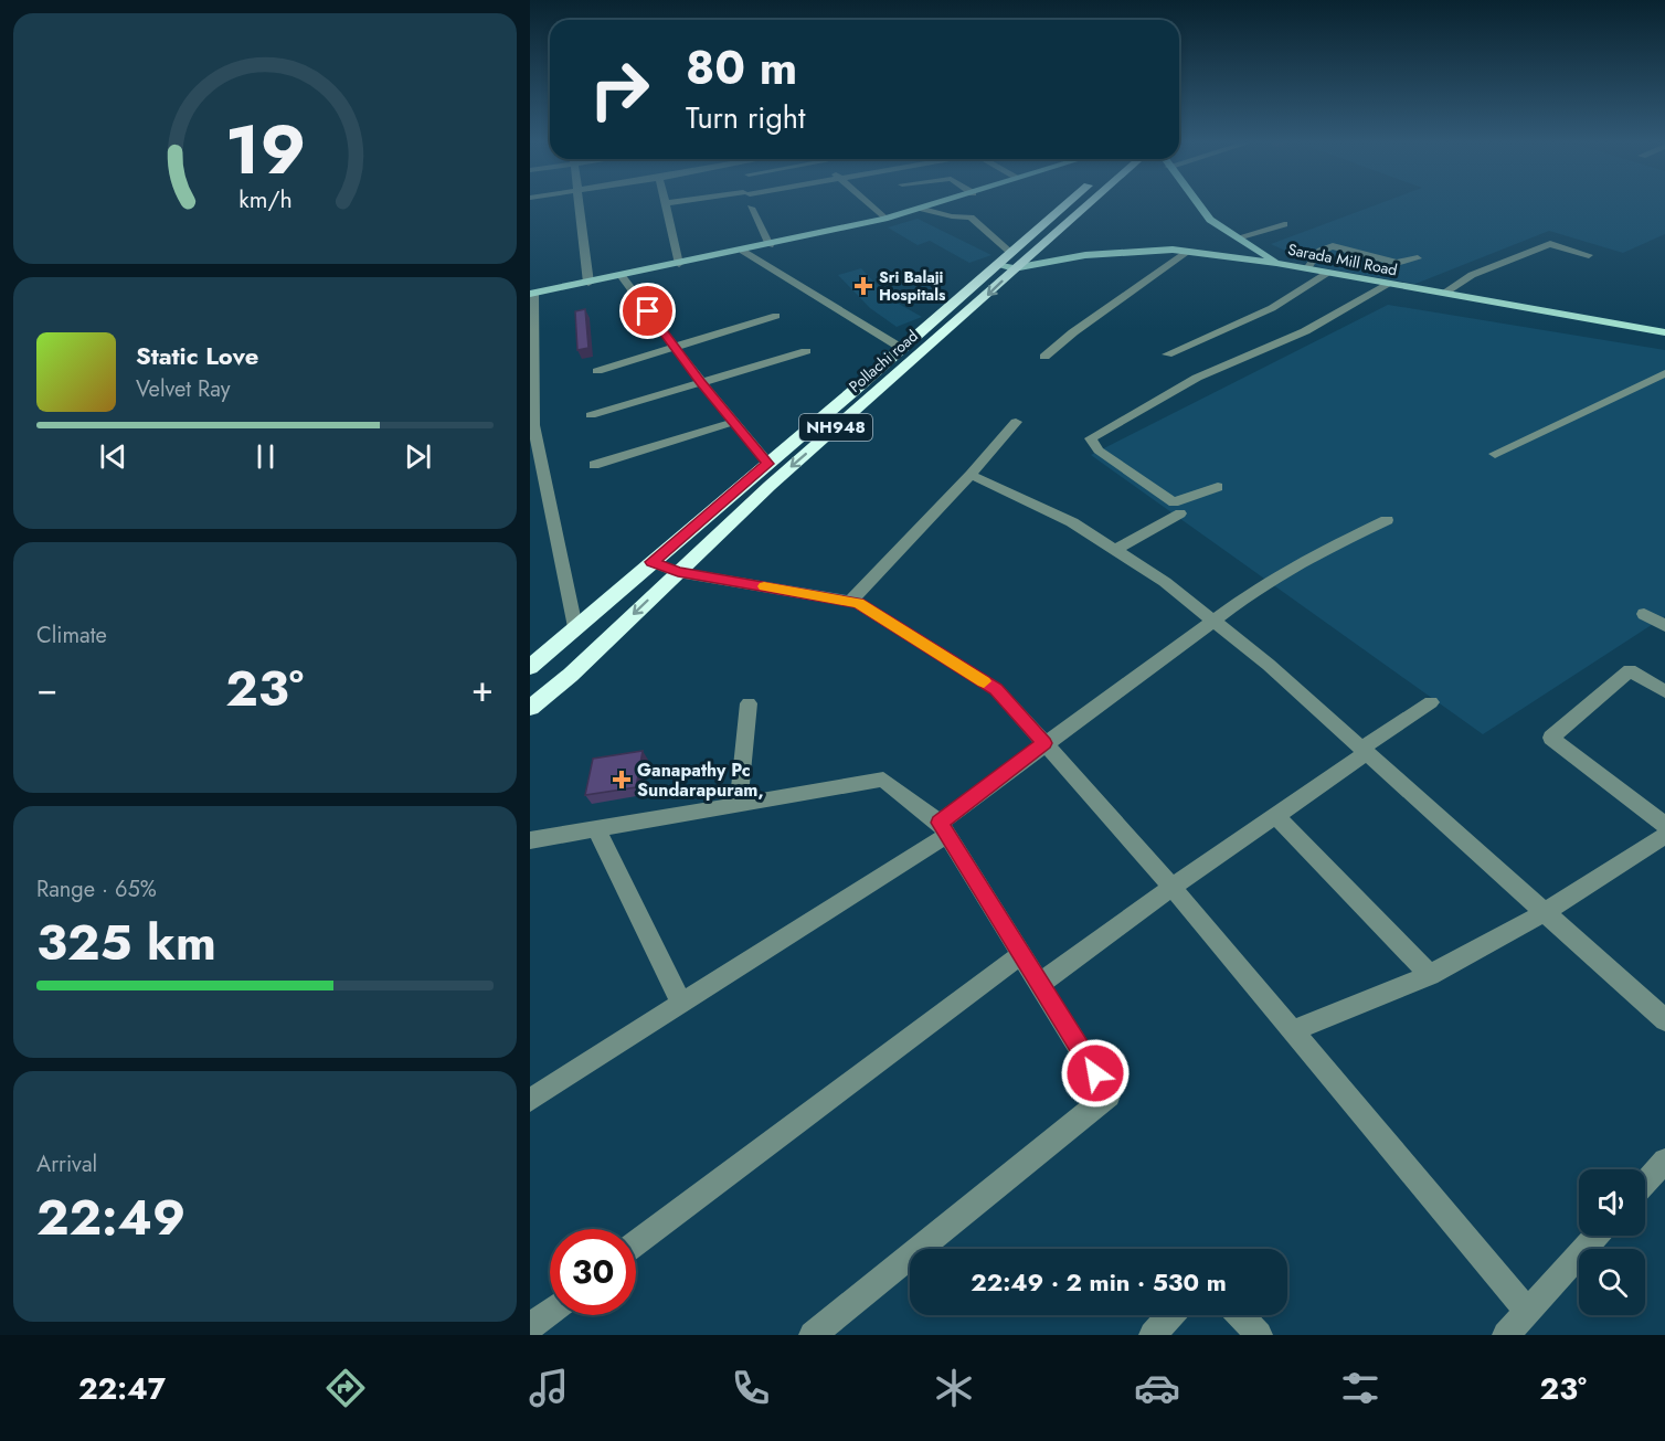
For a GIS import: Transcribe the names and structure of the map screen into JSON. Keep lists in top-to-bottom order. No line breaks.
{"streets":{"highway":["Pollachi road","NH948"],"main road":["Sarada Mill Road"]},"crossings":[["Sarada Mill Road","Pollachi road"]],"places":{"health":["Sri Balaji Hospitals","Ganapathy Pc Sundarapuram,"]},"page":{"turn":["80 m","Turn right"],"song":["Static Love","Velvet Ray"],"tile":["Climate",["Range · 65%","325 km"],["Arrival","22:49"]],"heat":["−","23°","+"],"limit":"30","trip":"22:49 · 2 min · 530 m","tabs":["22:47","23°"],"gauge":["19","km/h"]}}
